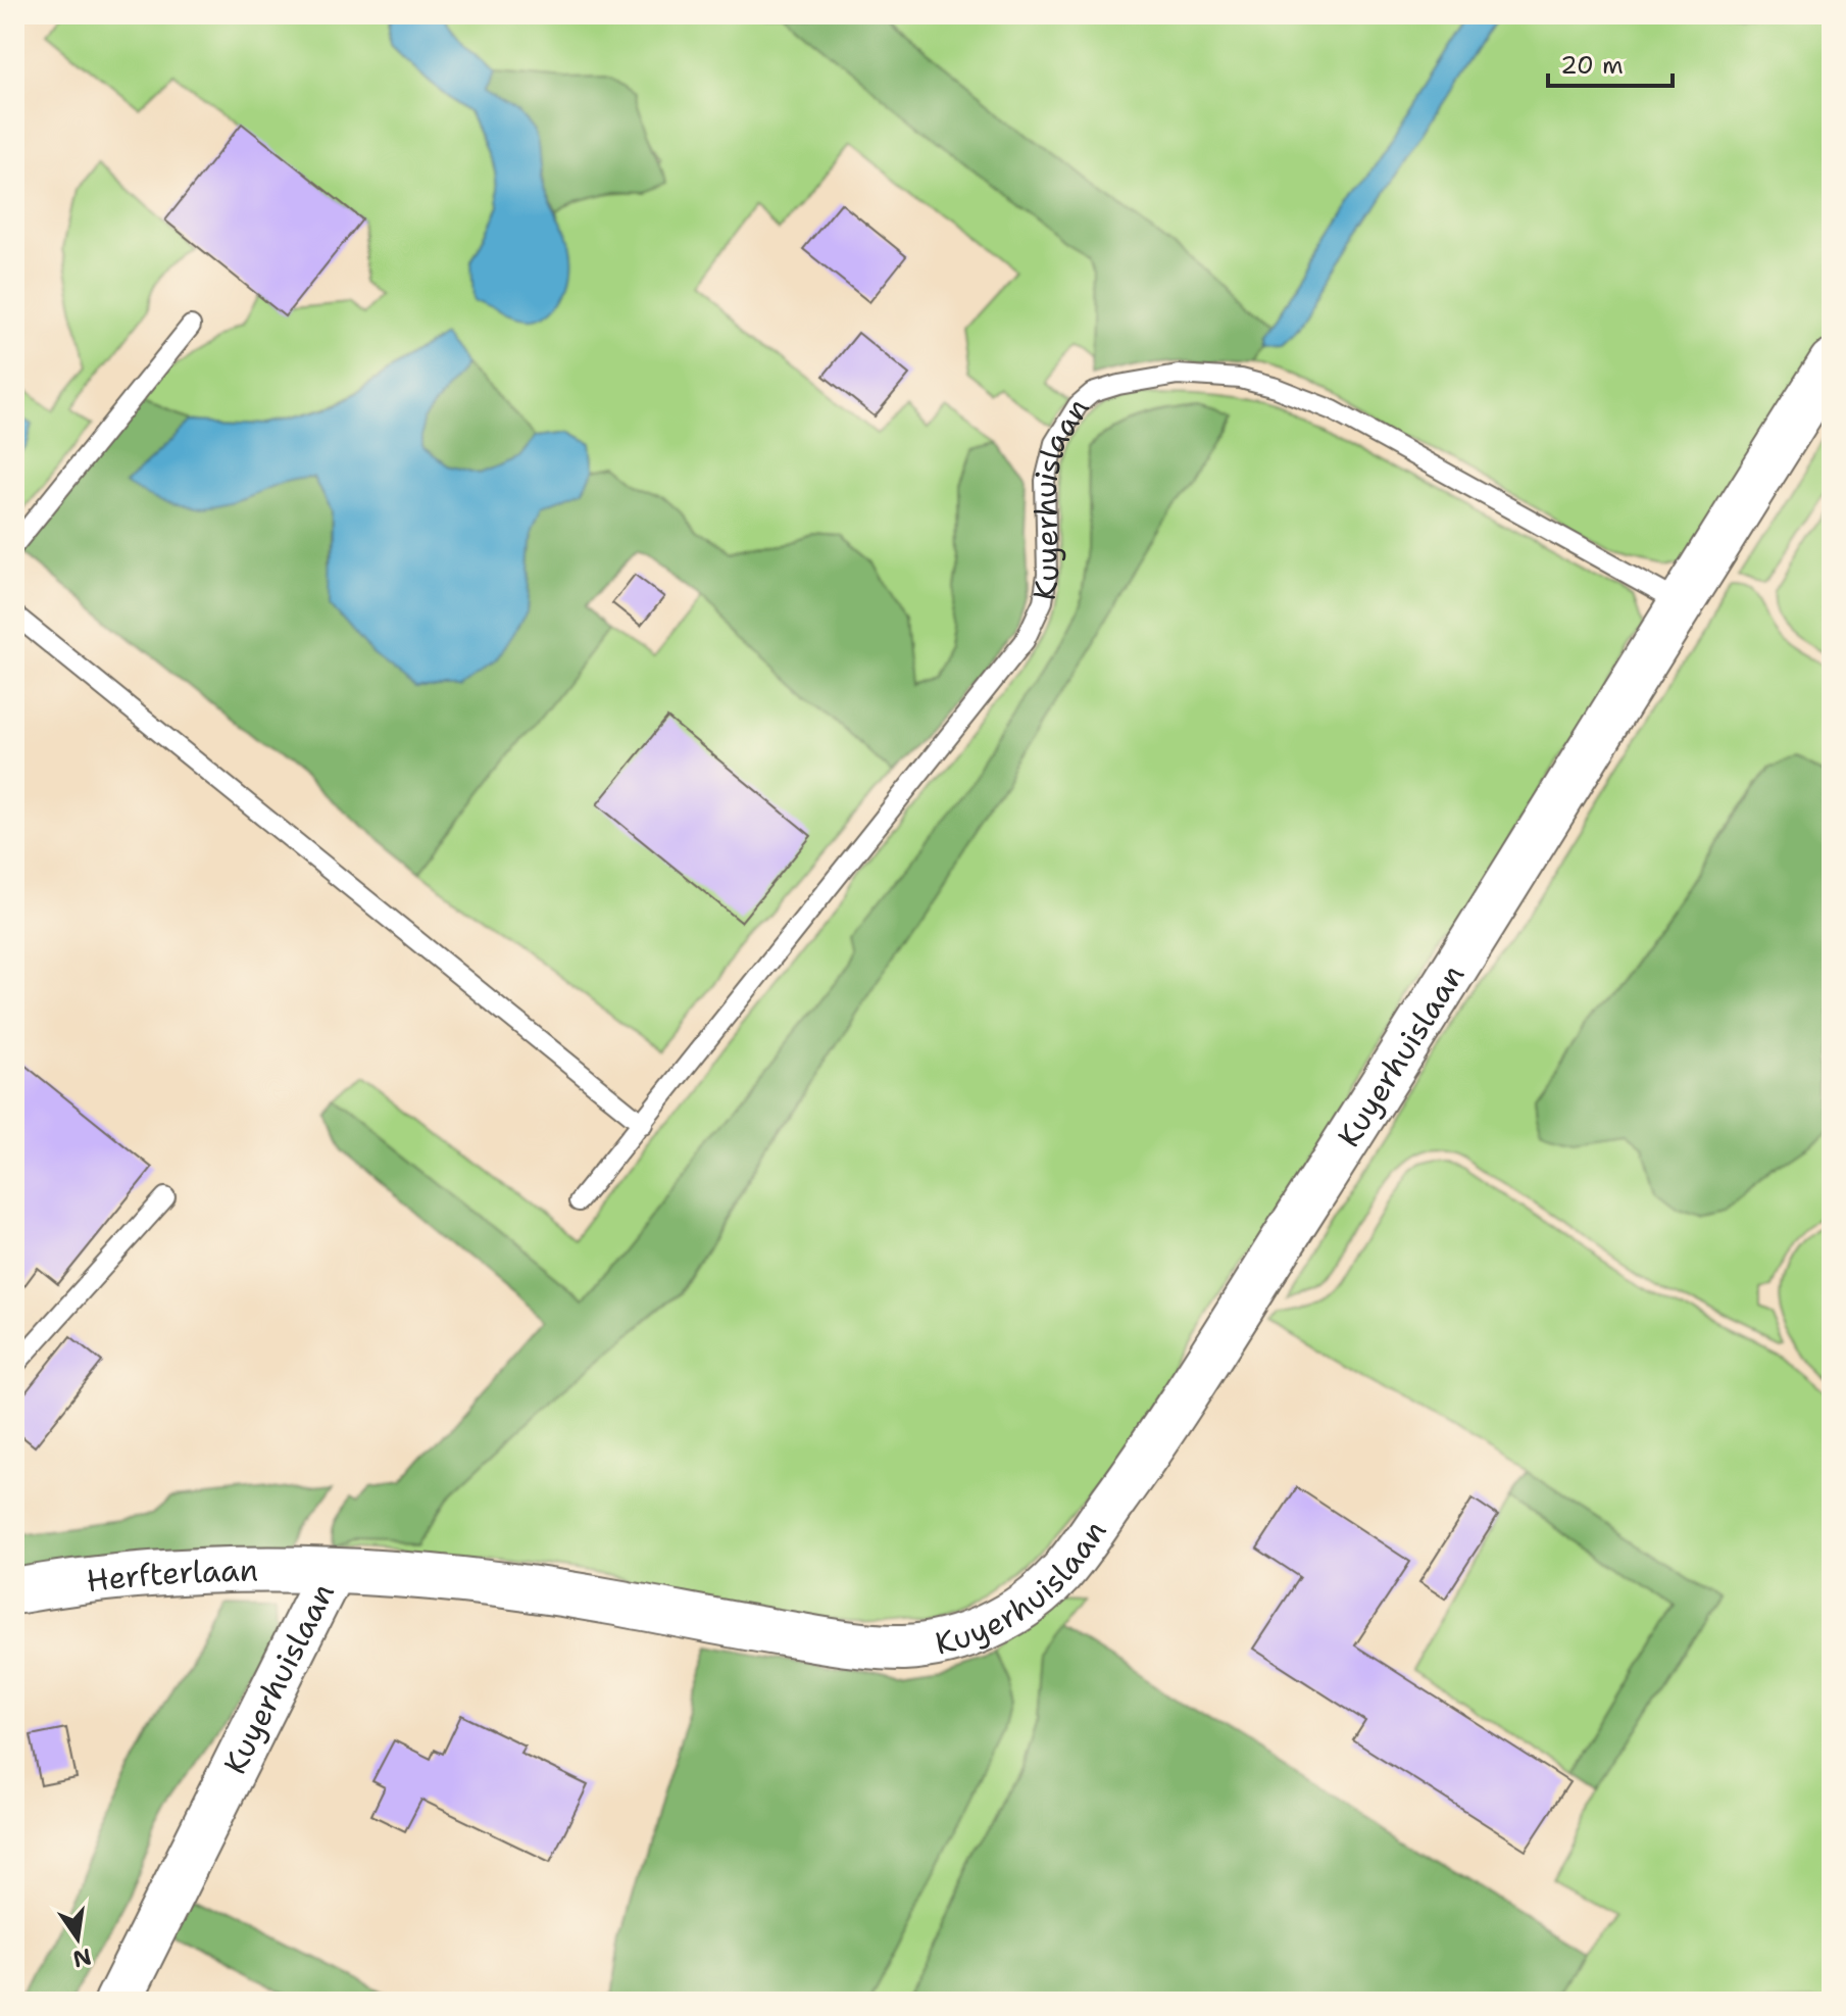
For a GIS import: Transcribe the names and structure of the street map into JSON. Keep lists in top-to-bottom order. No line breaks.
{"streets":{"street":["Kuyerhuislaan","Herfterlaan"]},"crossings":[["Kuyerhuislaan","Herfterlaan"]],"scale_bar":"20 m","north":"bottom"}
